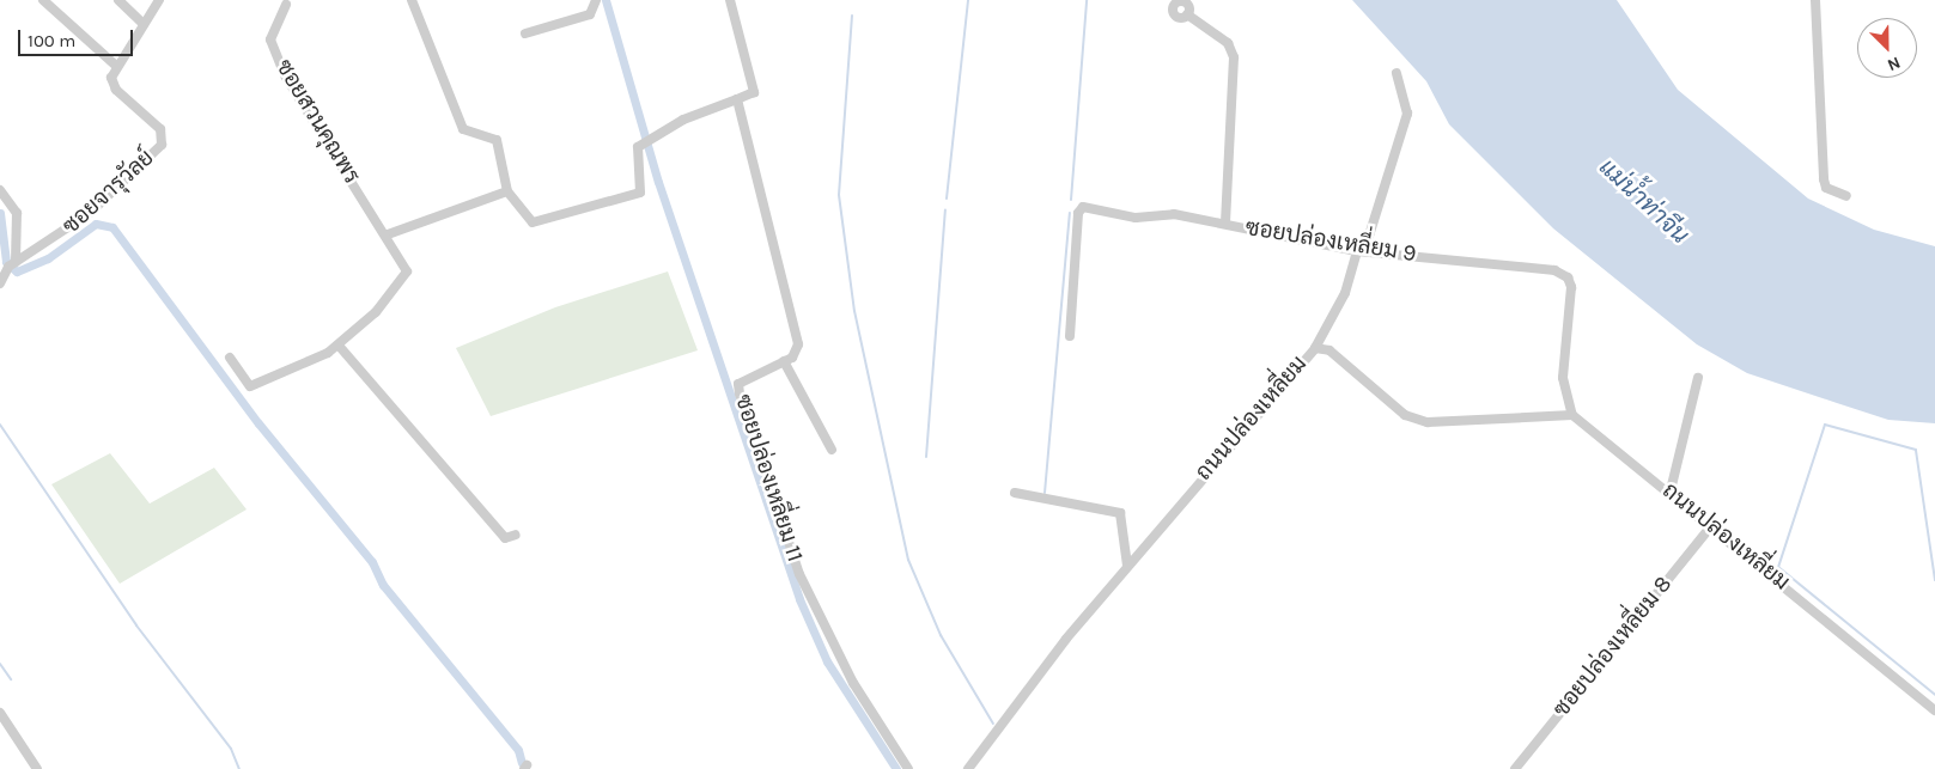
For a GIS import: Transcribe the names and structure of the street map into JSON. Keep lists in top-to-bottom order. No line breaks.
{"streets":{"street":["ซอยสวนคุณพร","ซอยจารุวัลย์","ซอยปล่องเหลี่ยม 9","ถนนปล่องเหลี่ยม","ซอยปล่องเหลี่ยม 11","ซอยปล่องเหลี่ยม 8"]},"crossings":[["ซอยปล่องเหลี่ยม 9","ถนนปล่องเหลี่ยม"],["ถนนปล่องเหลี่ยม","ซอยปล่องเหลี่ยม 8"]],"water":["แม่น้ำท่าจีน"],"scale_bar":"100 m","north":"bottom right"}
